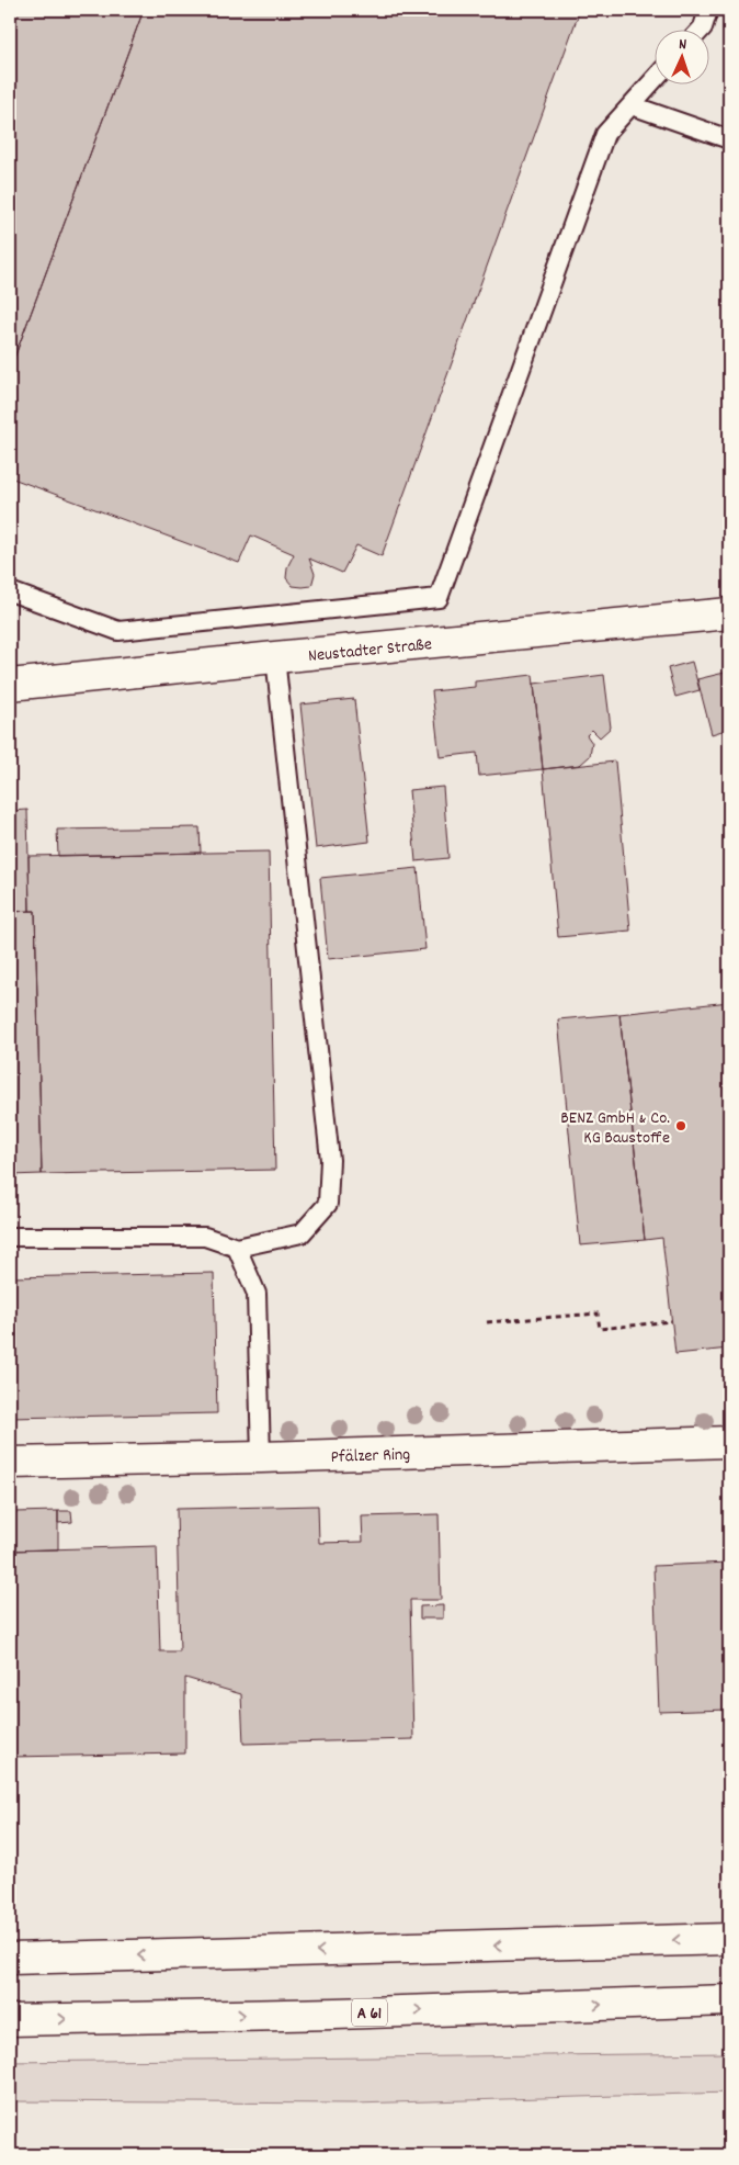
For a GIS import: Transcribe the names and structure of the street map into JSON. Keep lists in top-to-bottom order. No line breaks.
{"streets":{"main road":["Neustadter Straße","Pfälzer Ring","A 61"]},"places":["BENZ GmbH & Co. KG Baustoffe"],"north":"top"}
